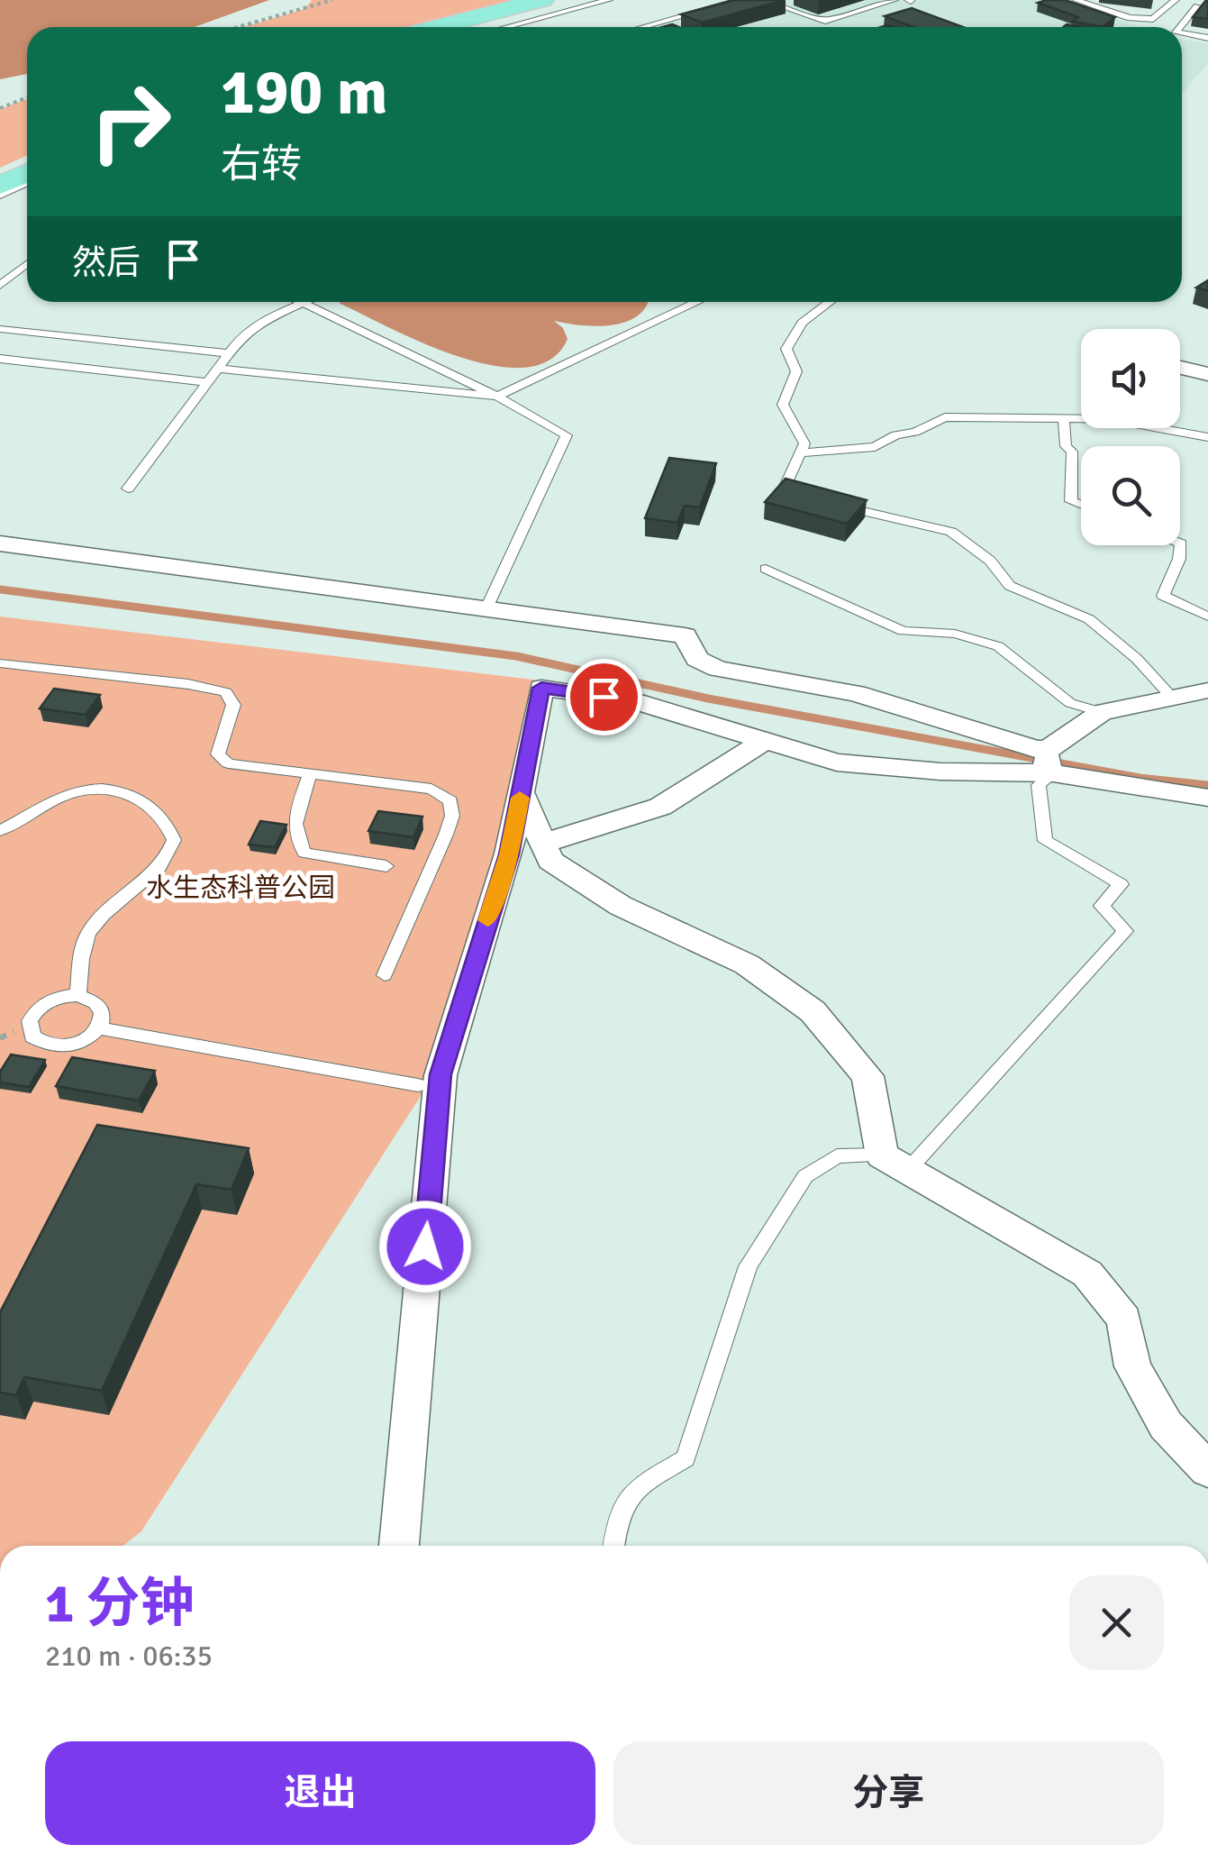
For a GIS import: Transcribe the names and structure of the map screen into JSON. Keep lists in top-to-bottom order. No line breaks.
{"parks":["水生态科普公园"],"page":{"turn":["190 m","右转"],"then":"然后","heading":["1 分钟","210 m · 06:35"],"buttons":["退出","分享"]}}
